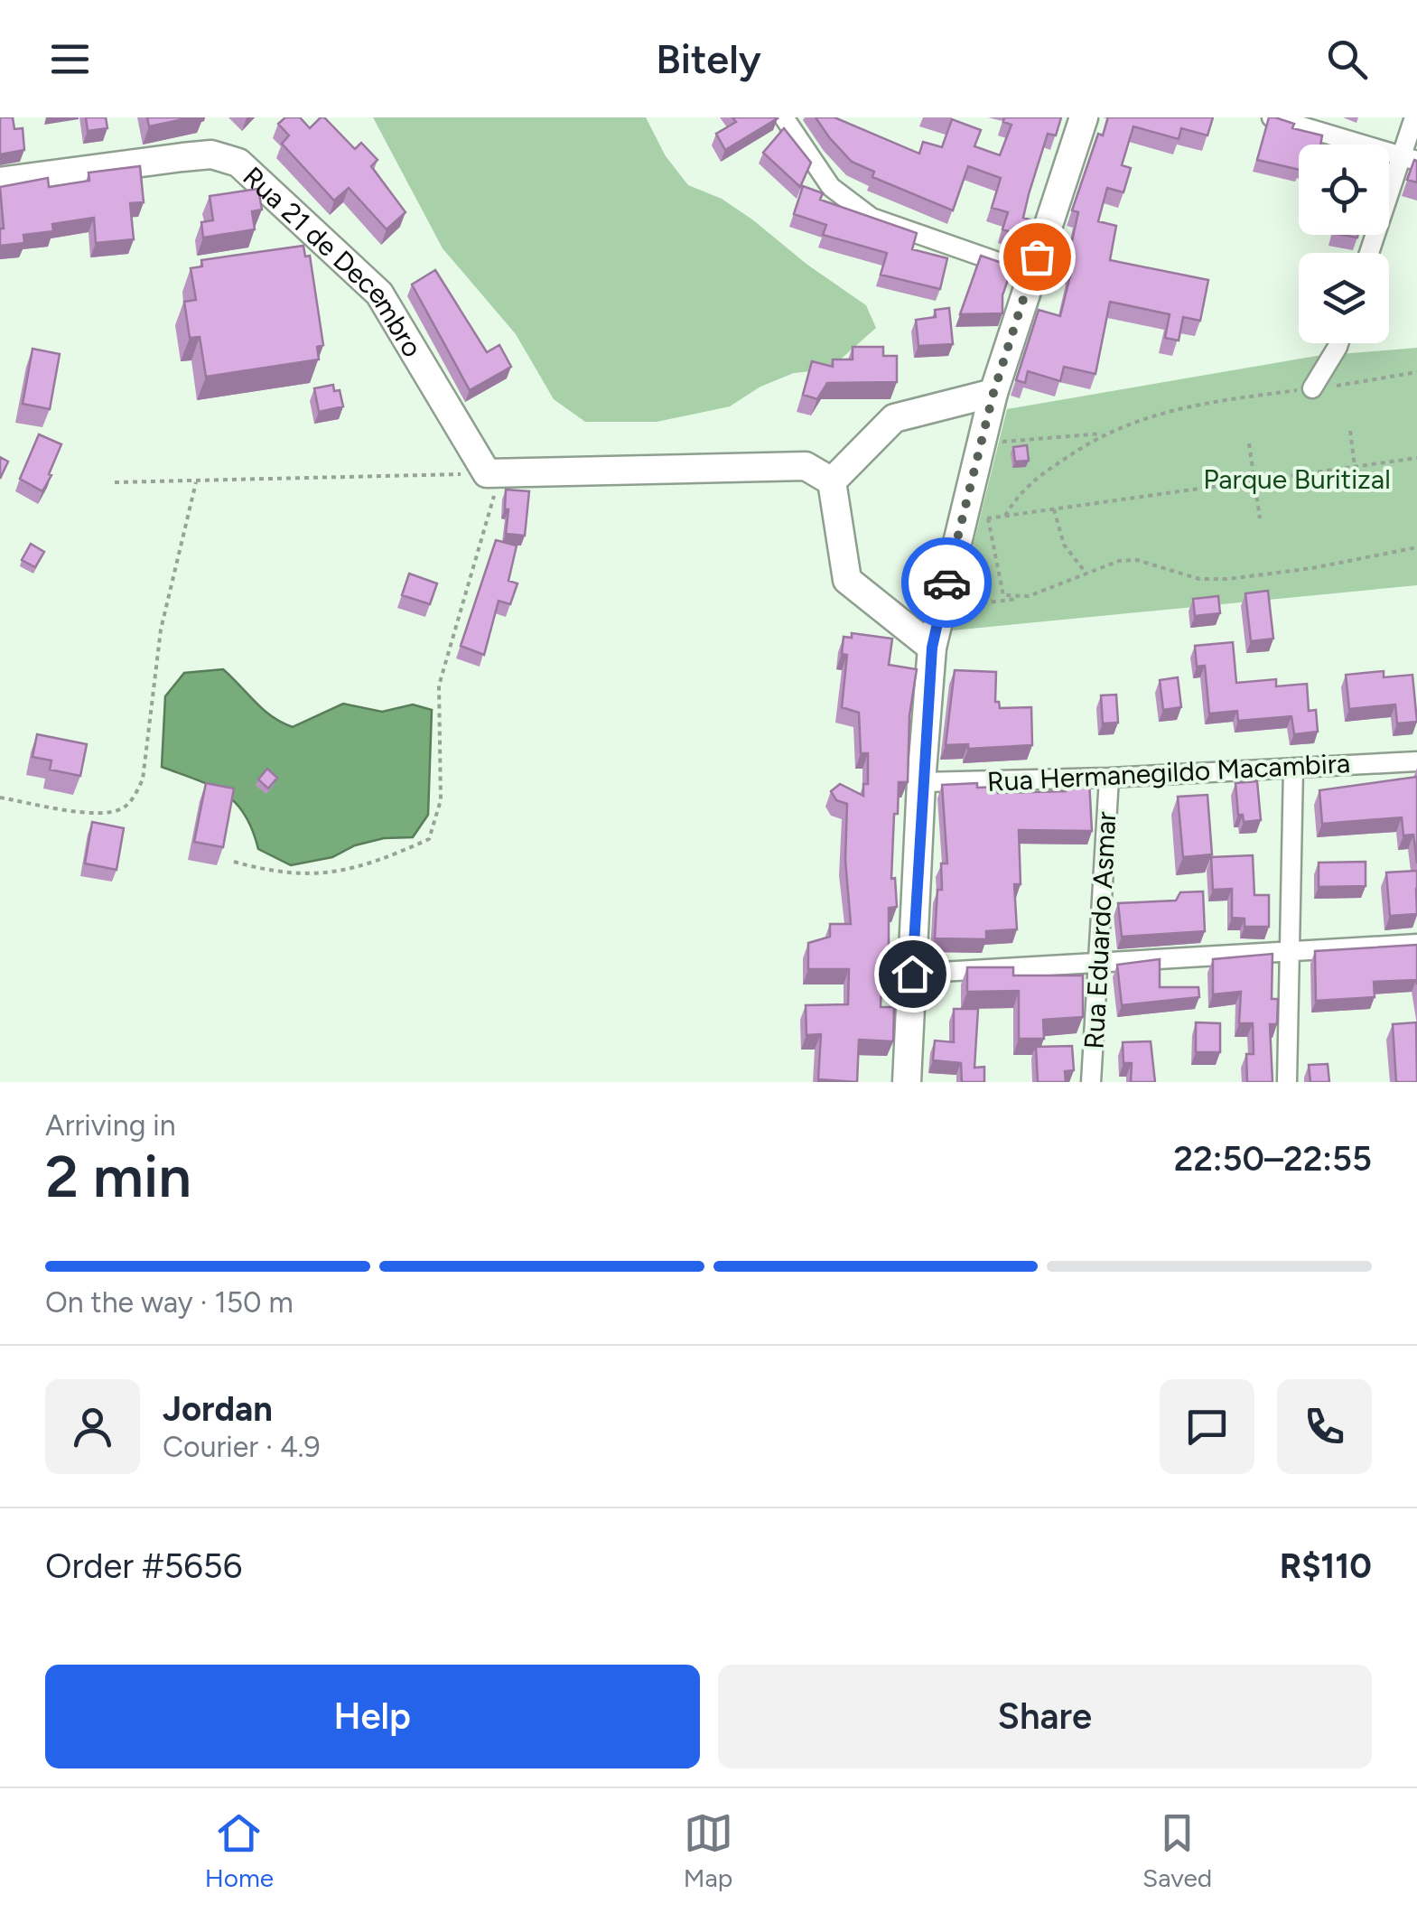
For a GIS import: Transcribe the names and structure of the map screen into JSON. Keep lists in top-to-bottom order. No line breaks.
{"streets":{"street":["Rua 21 de Decembro","Rua Hermanegildo Macambira","Rua Eduardo Asmar"]},"crossings":[["Rua Hermanegildo Macambira","Rua Eduardo Asmar"]],"parks":["Parque Buritizal"],"page":{"header":"Bitely","heading":["2 min","Arriving in","22:50–22:55"],"panel":["Jordan","Courier · 4.9","Order #5656","R$110"],"bar":"On the way · 150 m","buttons":["Help","Share"],"tabs":["Home","Map","Saved"]}}
